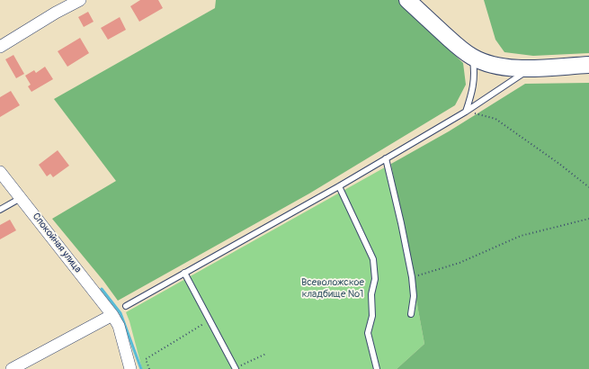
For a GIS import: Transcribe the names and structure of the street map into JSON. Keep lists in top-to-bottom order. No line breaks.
{"streets":{"street":["Спокойная улица"]},"parks":["Всеволожское кладбище №1"]}
